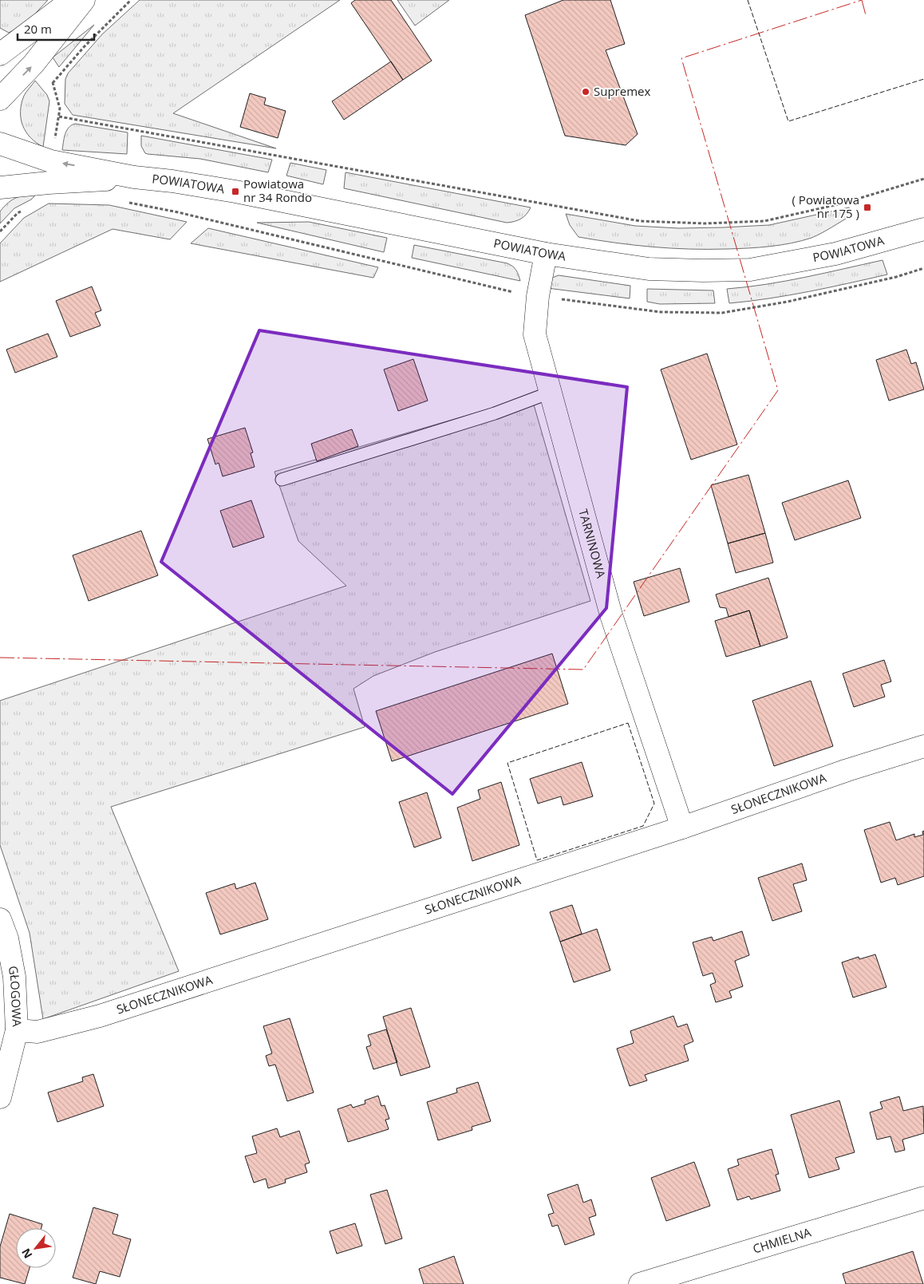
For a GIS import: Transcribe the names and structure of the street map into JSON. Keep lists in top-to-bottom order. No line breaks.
{"streets":{"main road":["POWIATOWA","TARNINOWA","SŁONECZNIKOWA","GŁOGOWA","CHMIELNA"]},"crossings":[["POWIATOWA","TARNINOWA"],["TARNINOWA","SŁONECZNIKOWA"],["SŁONECZNIKOWA","GŁOGOWA"]],"places":{"other":["Supremex"],"transit":["Powiatowa nr 34 Rondo","( Powiatowa nr 175 )"]},"scale_bar":"20 m","north":"bottom left"}
